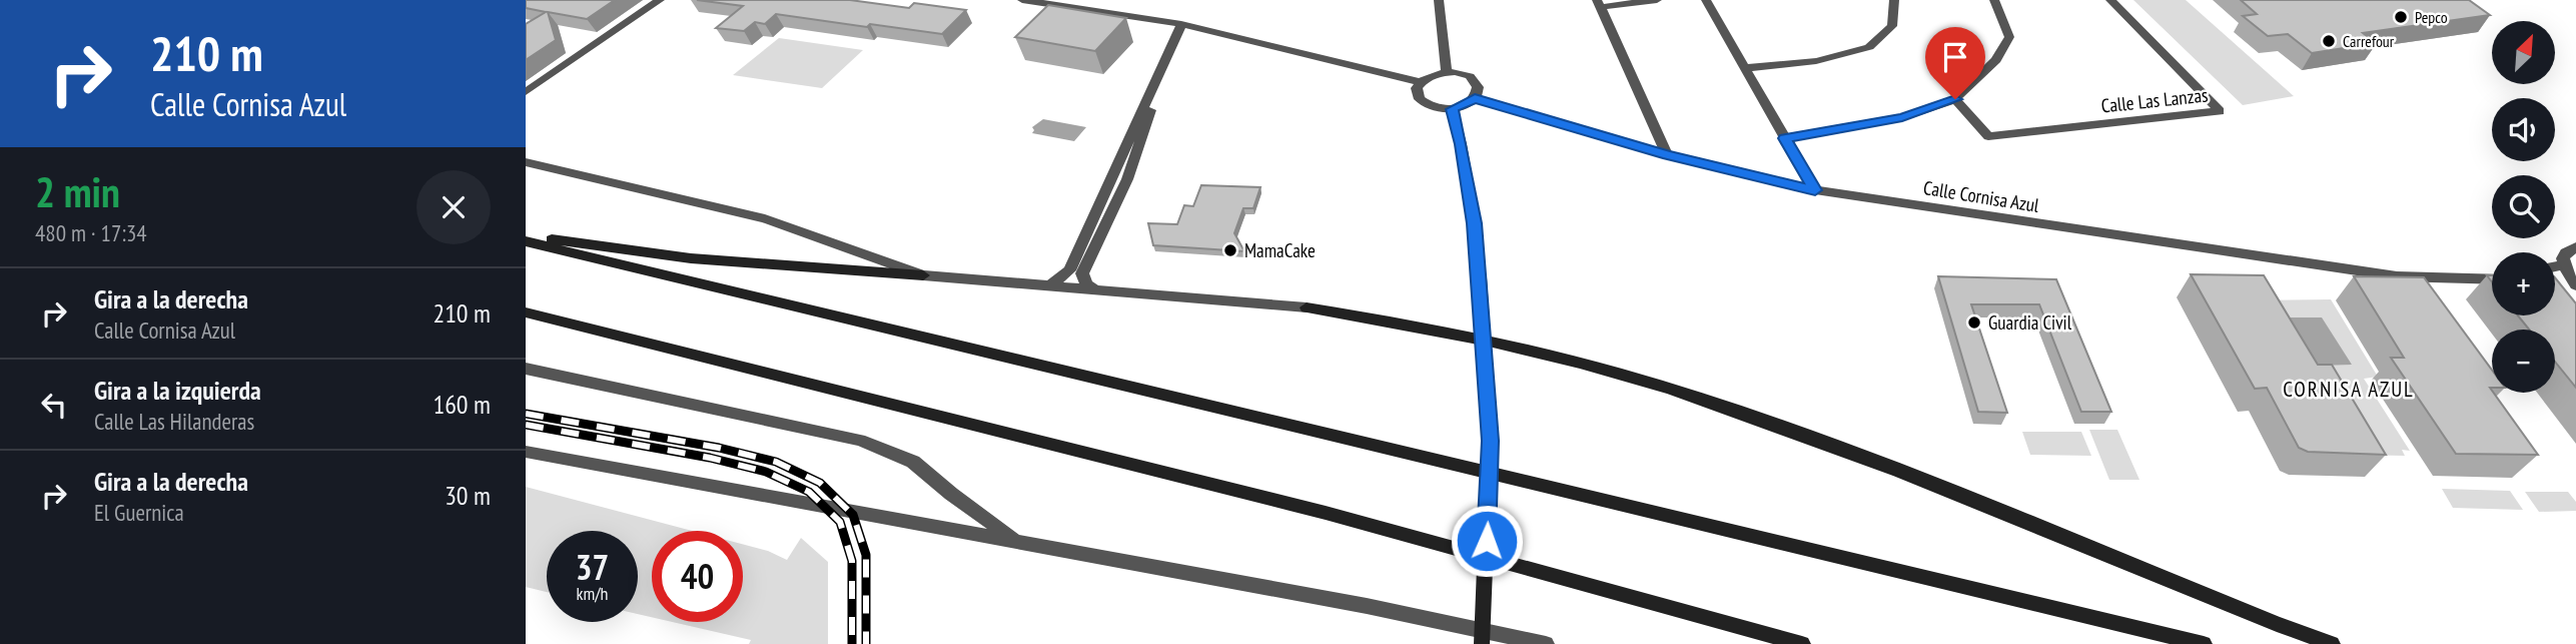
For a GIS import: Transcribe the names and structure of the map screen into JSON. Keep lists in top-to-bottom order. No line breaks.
{"streets":{"street":["Calle Las Lanzas","Calle Cornisa Azul"]},"districts":["CORNISA AZUL"],"places":["Pepco","Carrefour","MamaCake","Guardia Civil"],"north":"top right","page":{"turn":["210 m","Calle Cornisa Azul"],"map_buttons":["+","−"],"heading":["2 min","480 m · 17:34"],"list":[{"name":"Gira a la derecha","note":"Calle Cornisa Azul","value":"210 m"},{"name":"Gira a la izquierda","note":"Calle Las Hilanderas","value":"160 m"},{"name":"Gira a la derecha","note":"El Guernica","value":"30 m"}],"speed":"37 km/h","limit":"40"}}
